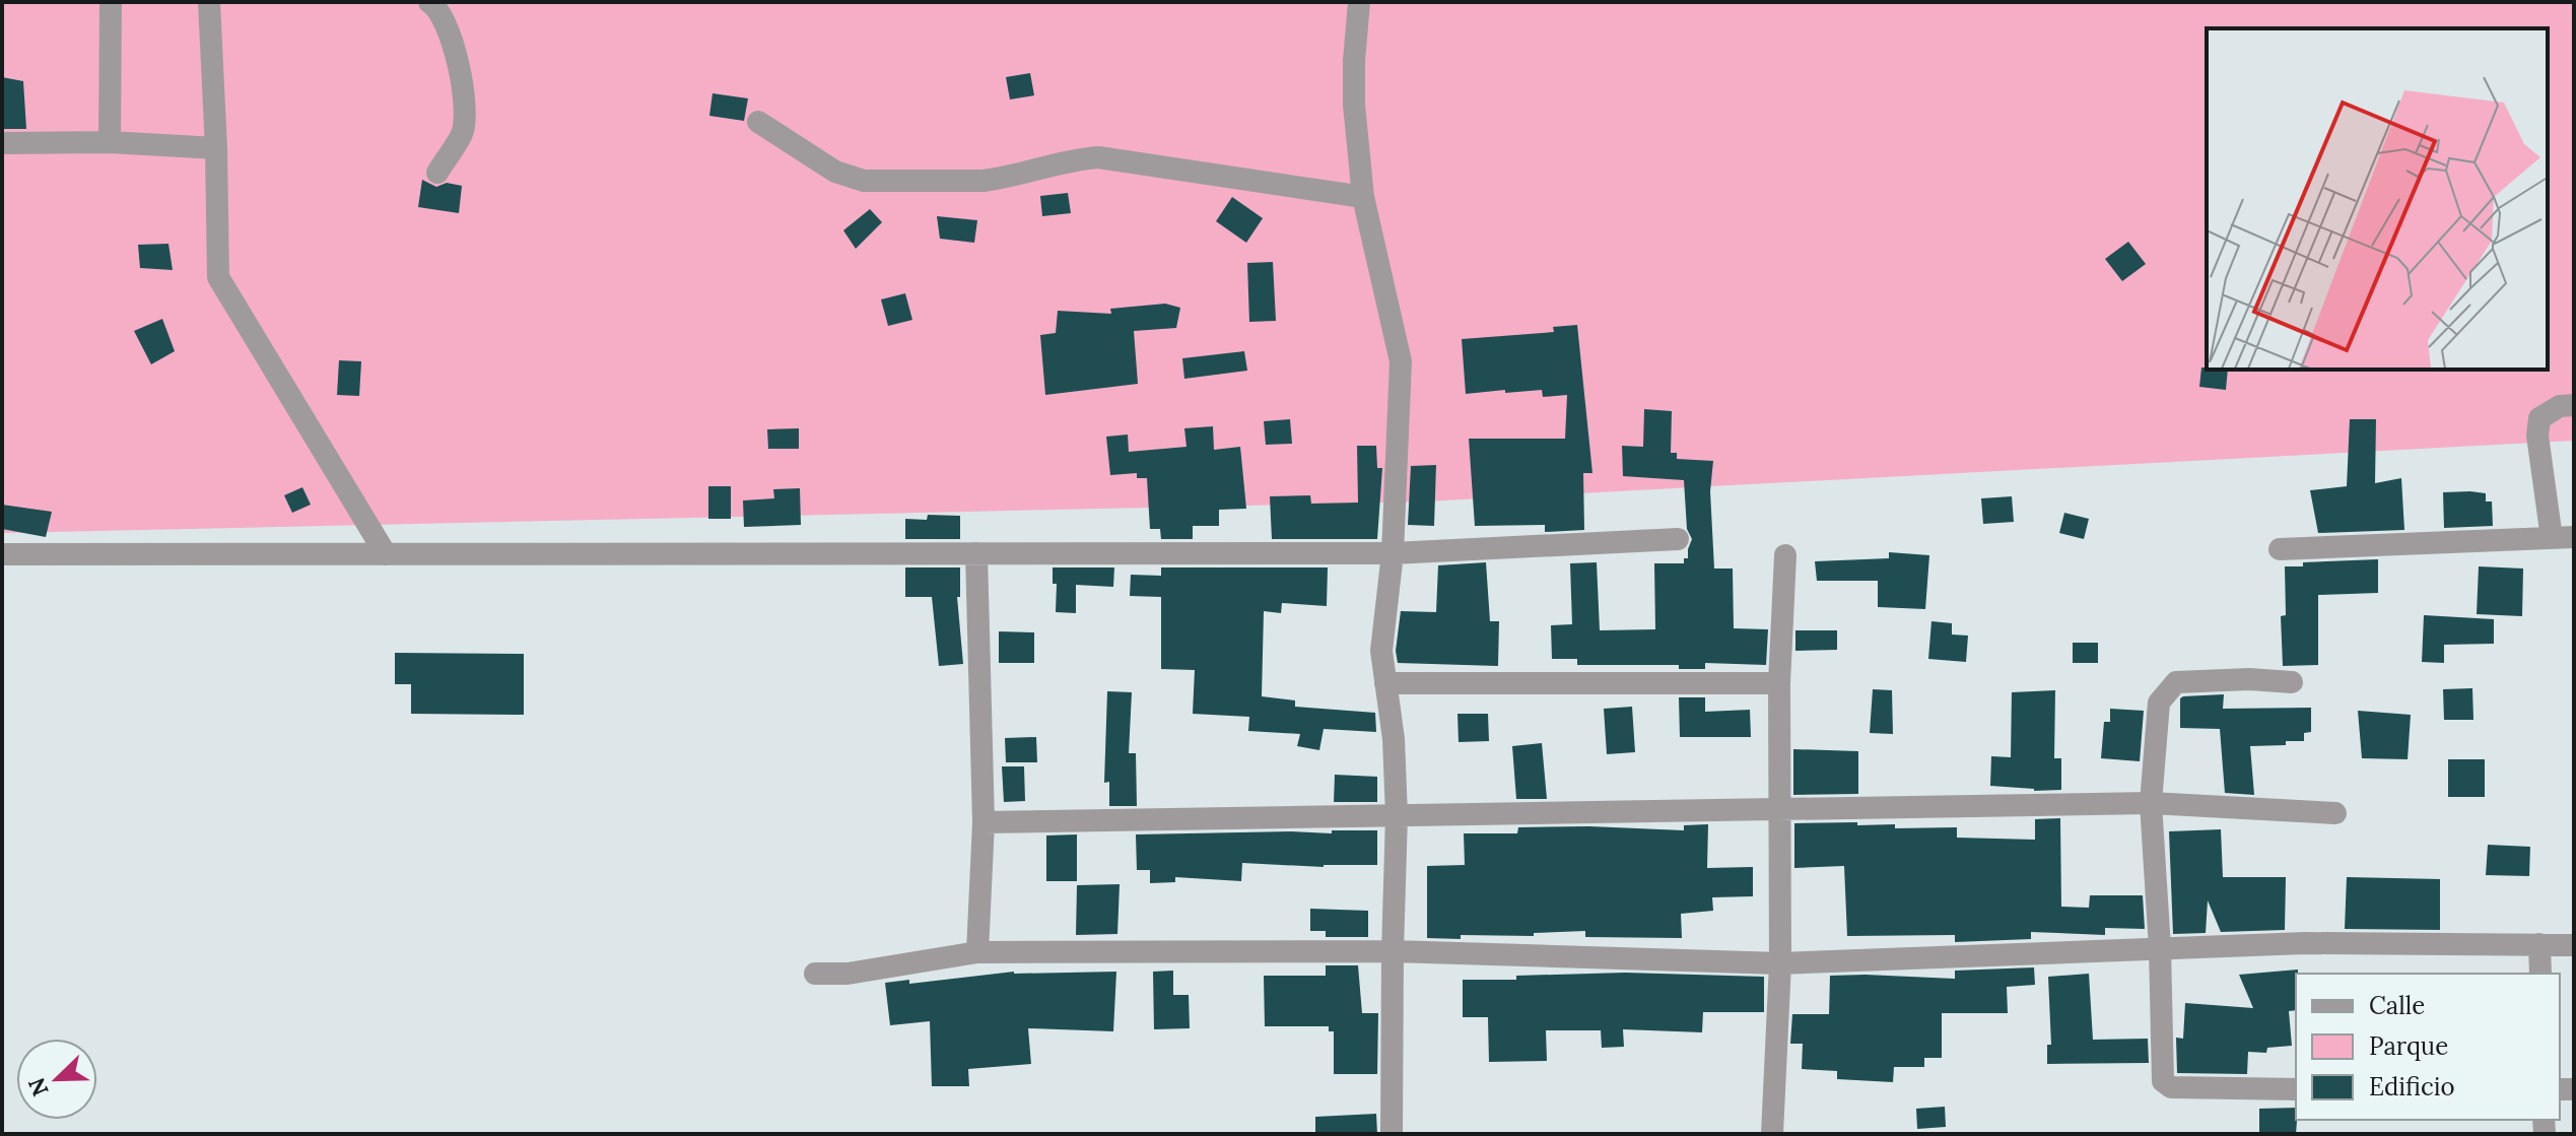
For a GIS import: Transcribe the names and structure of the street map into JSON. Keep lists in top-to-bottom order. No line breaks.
{"legend":["Calle","Parque","Edificio"],"north":"bottom left"}
